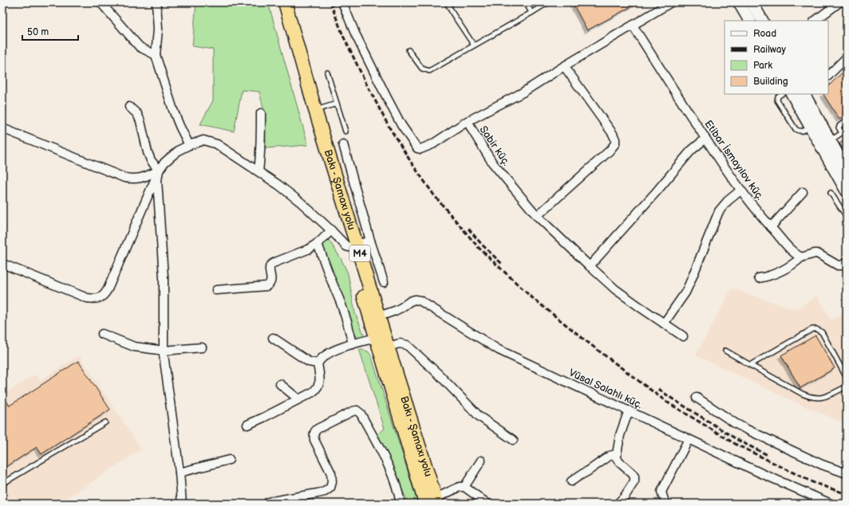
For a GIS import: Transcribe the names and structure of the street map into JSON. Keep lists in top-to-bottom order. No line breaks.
{"streets":{"highway":["Bakı - Şamaxı yolu","M4"],"street":["Sabir küç.","Etibar İsmayılov küç.","Vüsal Salahlı küç."]},"crossings":[["Sabir küç.","Etibar İsmayılov küç."],["Bakı - Şamaxı yolu","Vüsal Salahlı küç."]],"legend":["Road","Railway","Park","Building"],"scale_bar":"50 m"}
